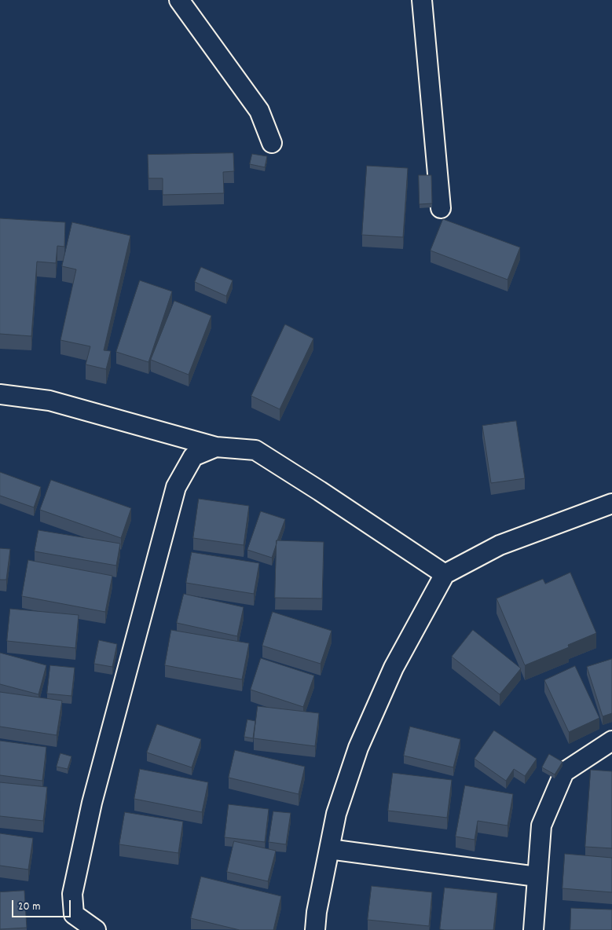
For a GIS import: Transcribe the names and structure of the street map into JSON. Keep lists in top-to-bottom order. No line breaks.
{"scale_bar":"20 m"}
